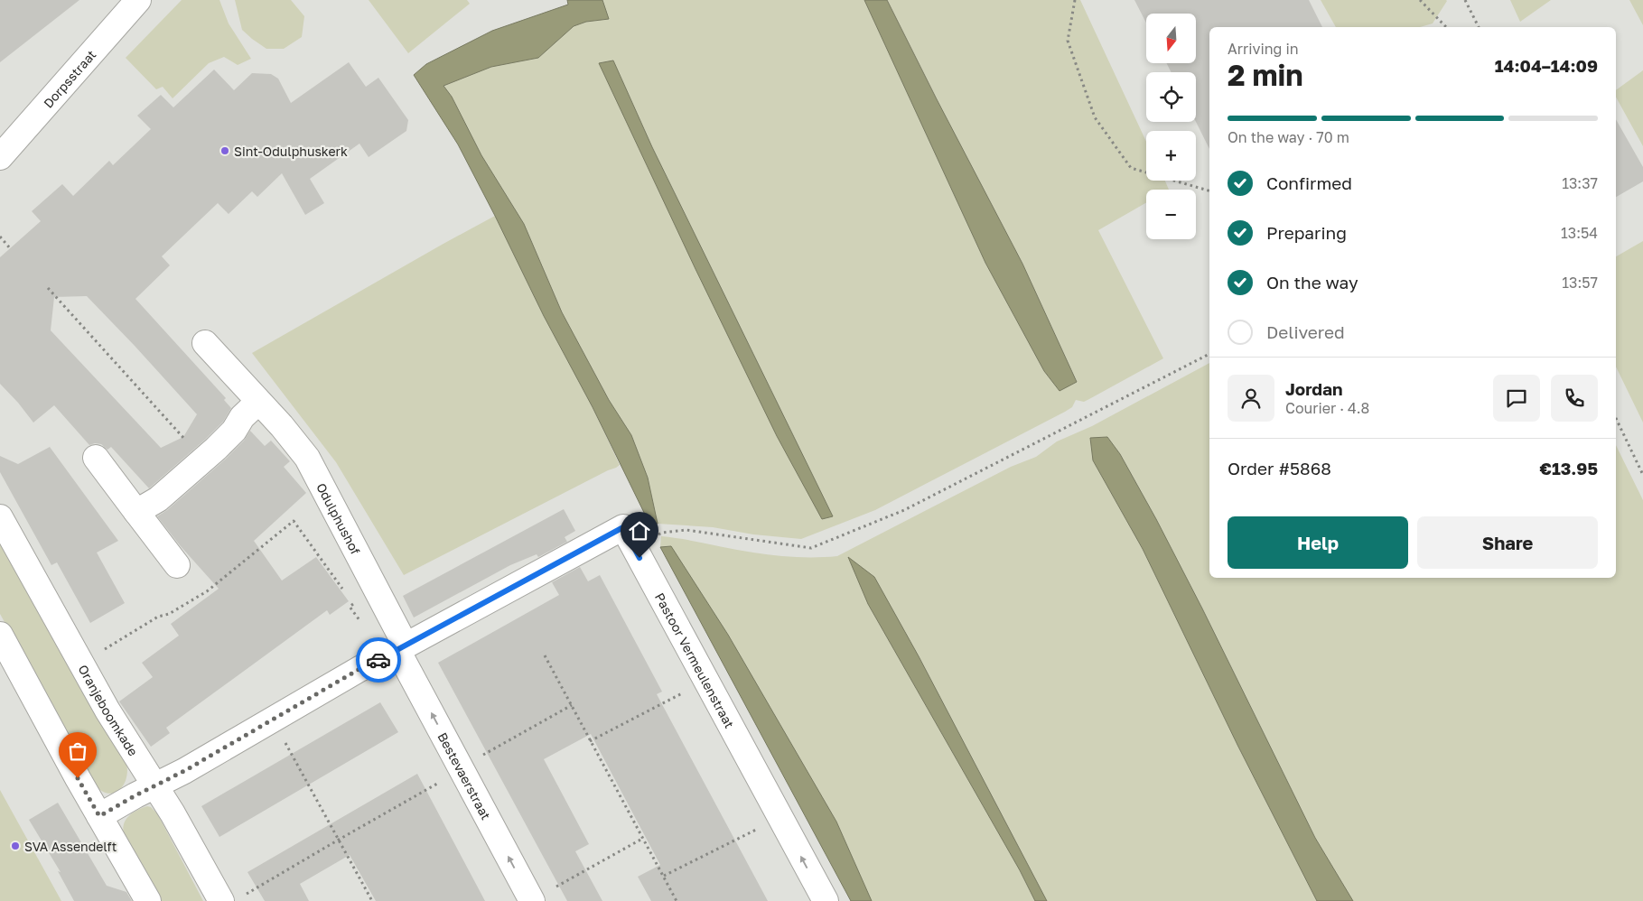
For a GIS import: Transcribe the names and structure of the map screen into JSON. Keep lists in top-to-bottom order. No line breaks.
{"streets":{"street":["Dorpsstraat","Odulphushof","Pastoor Vermeulenstraat","Oranjeboomkade","Bestevaerstraat"]},"crossings":[["Odulphushof","Pastoor Vermeulenstraat"],["Odulphushof","Bestevaerstraat"],["Pastoor Vermeulenstraat","Bestevaerstraat"]],"one_way":["Bestevaerstraat"],"places":["Sint-Odulphuskerk","SVA Assendelft"],"north":"bottom","page":{"map_buttons":["+","−"],"heading":["2 min","Arriving in","14:04–14:09"],"panel":["Jordan","Courier · 4.8","Order #5868","€13.95"],"bar":"On the way · 70 m","list":[["Confirmed","13:37"],["Preparing","13:54"],["On the way","13:57"],"Delivered"],"buttons":["Help","Share"]}}
